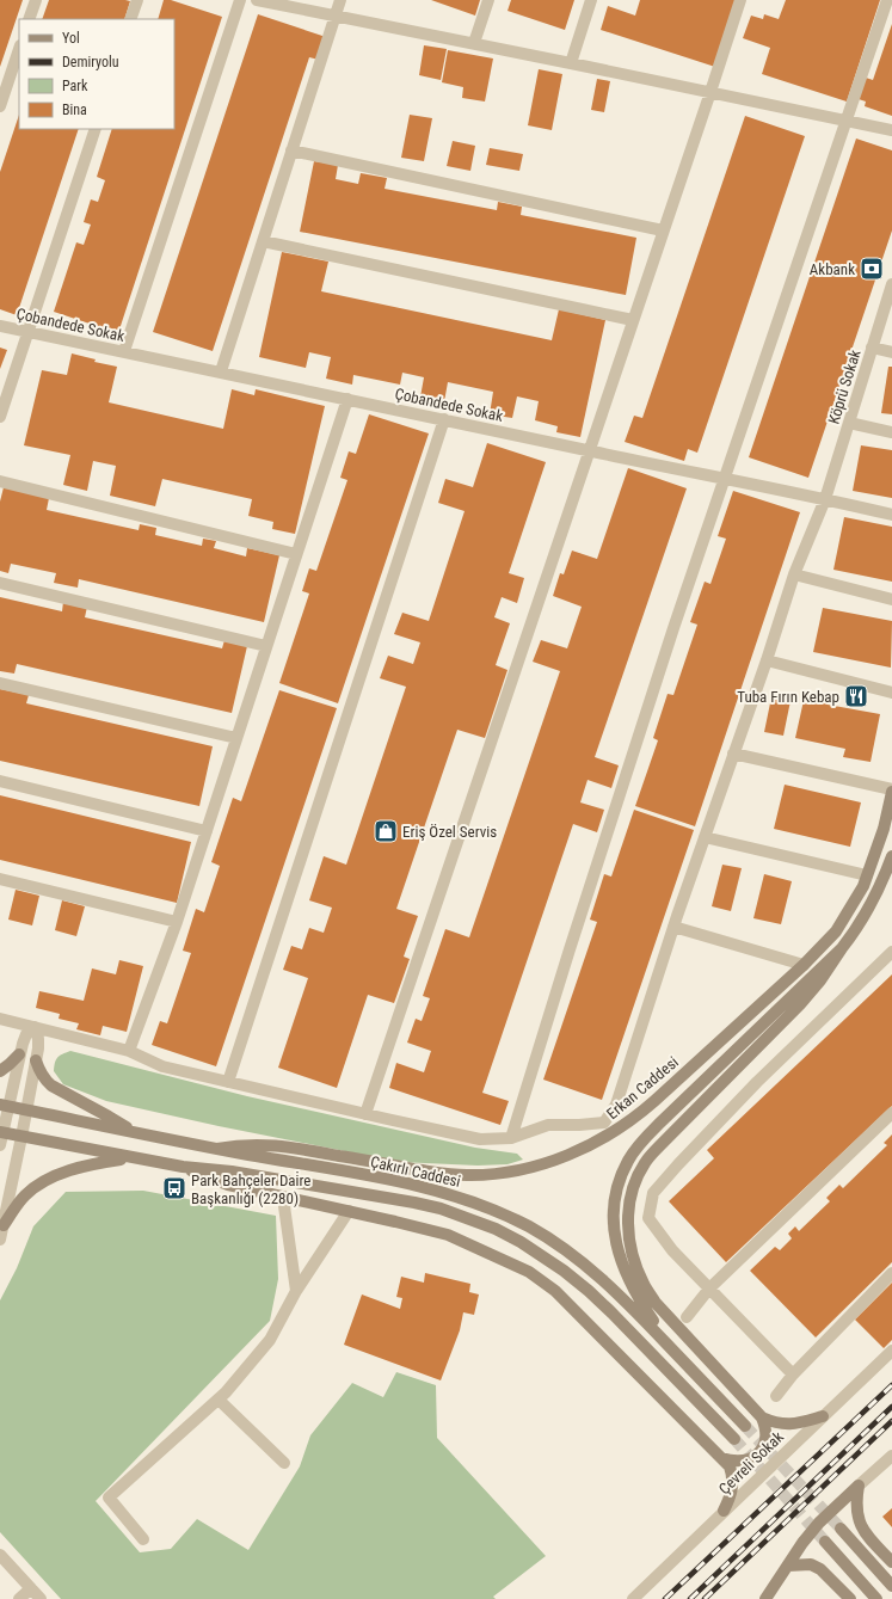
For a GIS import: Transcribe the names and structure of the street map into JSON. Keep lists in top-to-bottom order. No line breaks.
{"streets":{"main road":["Erkan Caddesi","Çakırlı Caddesi"],"street":["Çobandede Sokak","Köprü Sokak","Çevreli Sokak"]},"crossings":[["Çobandede Sokak","Köprü Sokak"],["Erkan Caddesi","Çakırlı Caddesi"]],"places":{"bank":["Akbank"],"restaurant":["Tuba Fırın Kebap"],"shop":["Eriş Özel Servis"],"bus stop":["Park Bahçeler Dai̇re Başkanlığı (2280)"]},"legend":["Yol","Demiryolu","Park","Bina"]}
